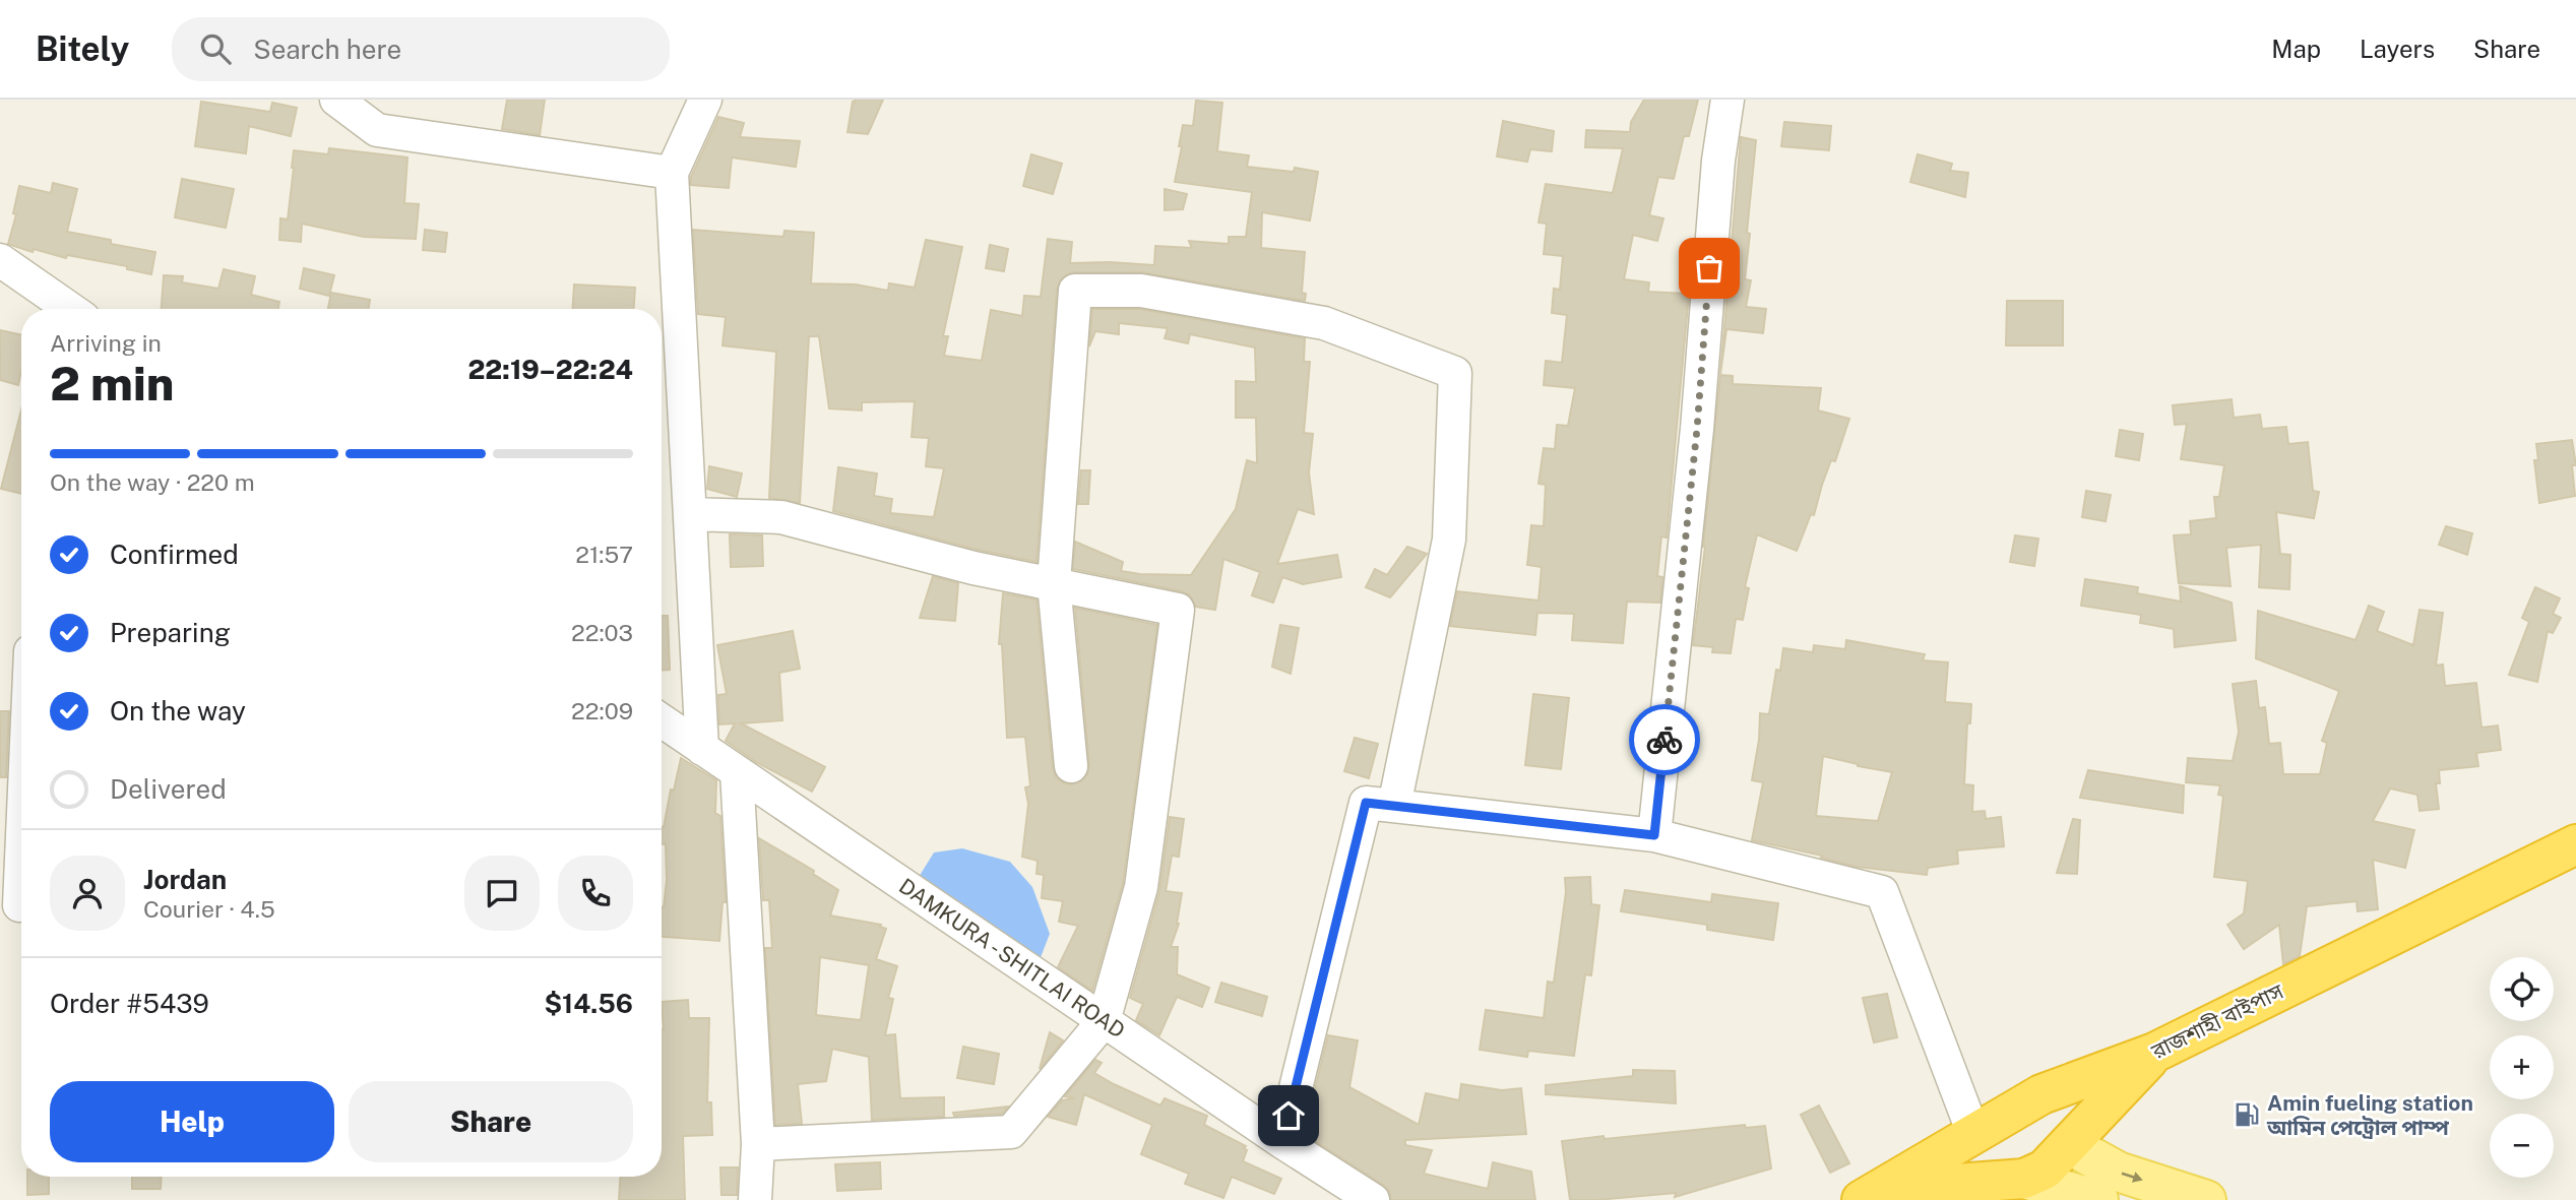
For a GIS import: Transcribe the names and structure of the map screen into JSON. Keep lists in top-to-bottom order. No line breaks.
{"streets":{"highway":["রাজশাহী বাইপাস"],"street":["DAMKURA - SHITLAI ROAD"]},"places":{"fuel station":["Amin fueling station আমিন পেট্রোল পাম্প"]},"page":{"header":"Bitely","search":"Search here","nav":["Map","Layers","Share"],"heading":["2 min","Arriving in","22:19–22:24"],"panel":["Jordan","Courier · 4.5","Order #5439","$14.56"],"bar":"On the way · 220 m","list":[["Confirmed","21:57"],["Preparing","22:03"],["On the way","22:09"],"Delivered"],"map_buttons":["+","−"],"buttons":["Help","Share"]}}
